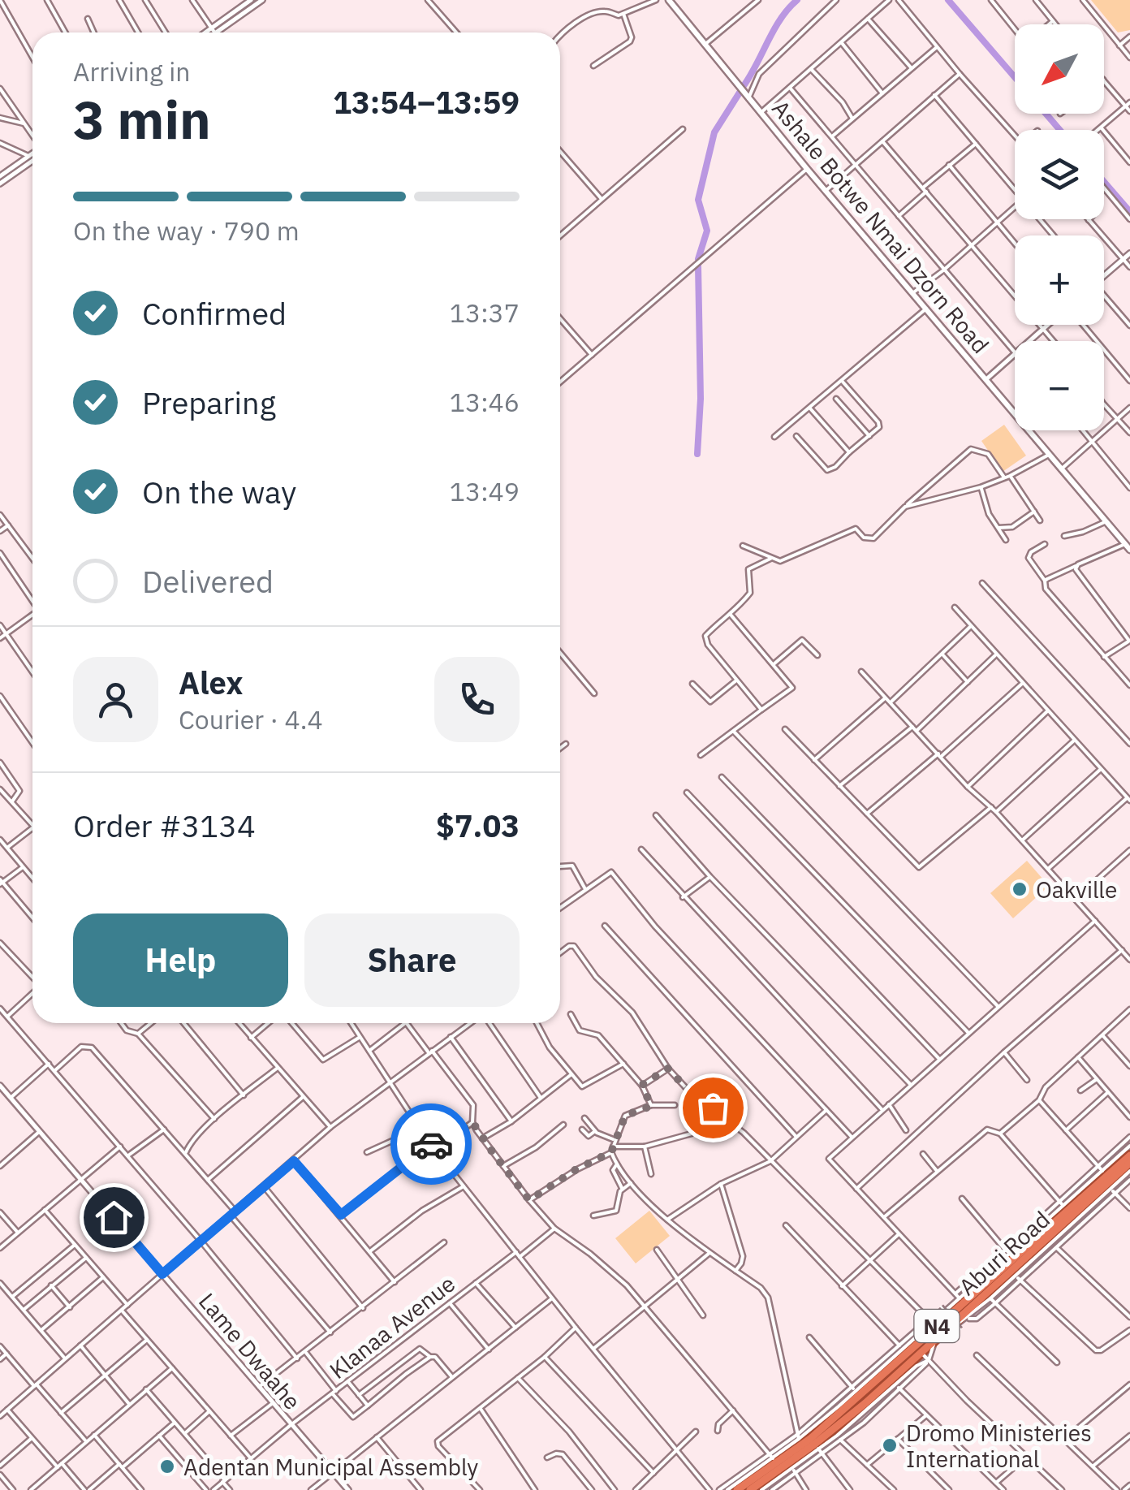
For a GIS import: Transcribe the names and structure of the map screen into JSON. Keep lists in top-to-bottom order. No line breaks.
{"streets":{"highway":["Aburi Road","N4"],"main road":["Ashale Botwe Nmai Dzorn Road"],"street":["Klanaa Avenue","Lame Dwaahe"]},"crossings":[["Aburi Road","N4"],["Klanaa Avenue","Lame Dwaahe"]],"places":["Oakville","Dromo Ministeries International","Adentan Municipal Assembly"],"north":"bottom left","page":{"map_buttons":["+","−"],"heading":["3 min","Arriving in","13:54–13:59"],"panel":["Alex","Courier · 4.4","Order #3134","$7.03"],"bar":"On the way · 790 m","list":[["Confirmed","13:37"],["Preparing","13:46"],["On the way","13:49"],"Delivered"],"buttons":["Help","Share"]}}
